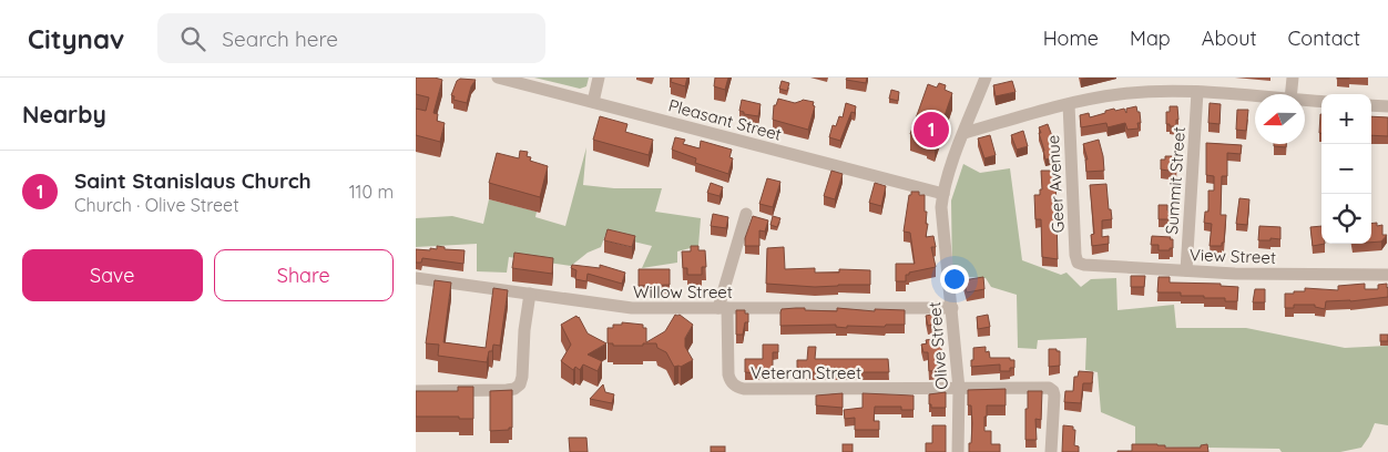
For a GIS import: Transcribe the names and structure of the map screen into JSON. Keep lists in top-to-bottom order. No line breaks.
{"streets":{"street":["Pleasant Street","Summit Street","Geer Avenue","View Street","Willow Street","Olive Street","Veteran Street"]},"crossings":[["Pleasant Street","Olive Street"],["Summit Street","View Street"],["Geer Avenue","View Street"],["Willow Street","Olive Street"],["Willow Street","Veteran Street"],["Olive Street","Veteran Street"]],"north":"left","page":{"header":"Citynav","search":"Search here","nav":["Home","Map","About","Contact"],"heading":"Nearby","map_buttons":["+","−"],"pins":"1","list":[{"mark":"1","name":"Saint Stanislaus Church","note":"Church · Olive Street","value":"110 m"}],"buttons":["Save","Share"]}}
